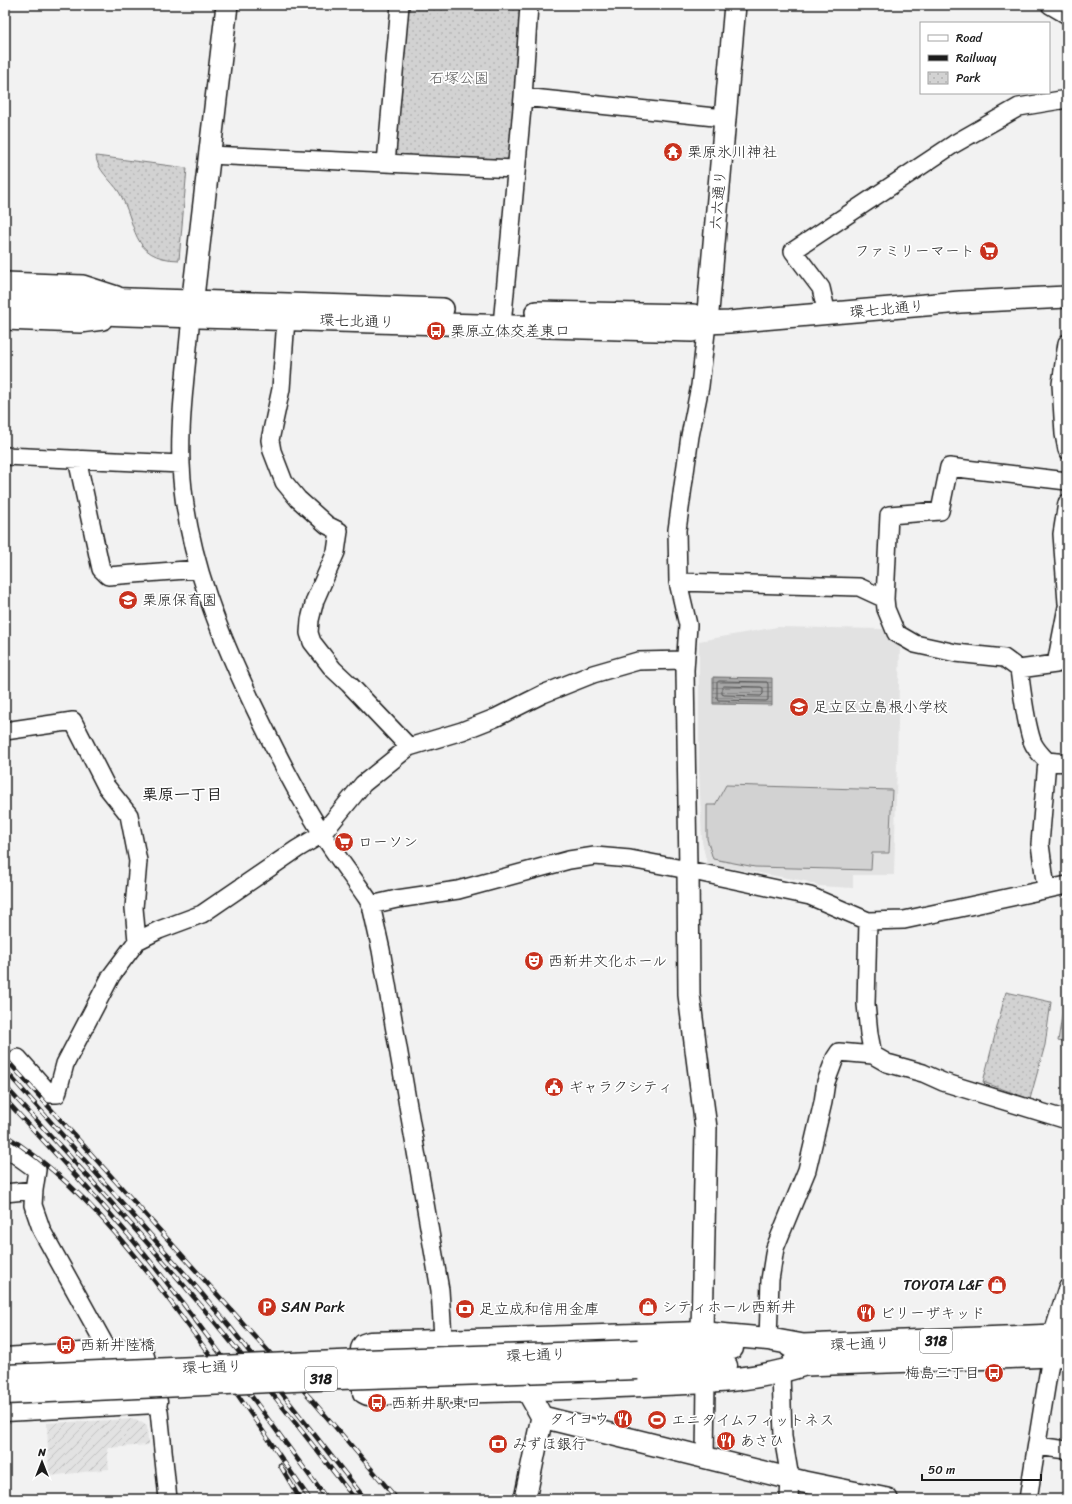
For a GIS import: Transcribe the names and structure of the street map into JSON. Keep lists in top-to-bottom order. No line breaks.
{"streets":{"main road":["318","環七通り"],"street":["六六通り","環七北通り"]},"crossings":[["六六通り","環七北通り"]],"districts":["栗原一丁目"],"parks":["石塚公園"],"places":{"temple":["栗原氷川神社"],"supermarket":["ファミリーマート","ローソン"],"bus stop":["栗原立体交差東口","西新井陸橋","梅島三丁目","西新井駅東口"],"school or university":["栗原保育園","足立区立島根小学校"],"theatre":["西新井文化ホール"],"public building":["ギャラクシティ"],"shop":["TOYOTA L&F","シティホール西新井"],"parking":["SAN Park"],"bank":["足立成和信用金庫","みずほ銀行"],"restaurant":["ビリーザキッド","タイヨウ","あさひ"],"sports":["エニタイムフィットネス"]},"legend":["Road","Railway","Park"],"scale_bar":"50 m","north":"top"}
